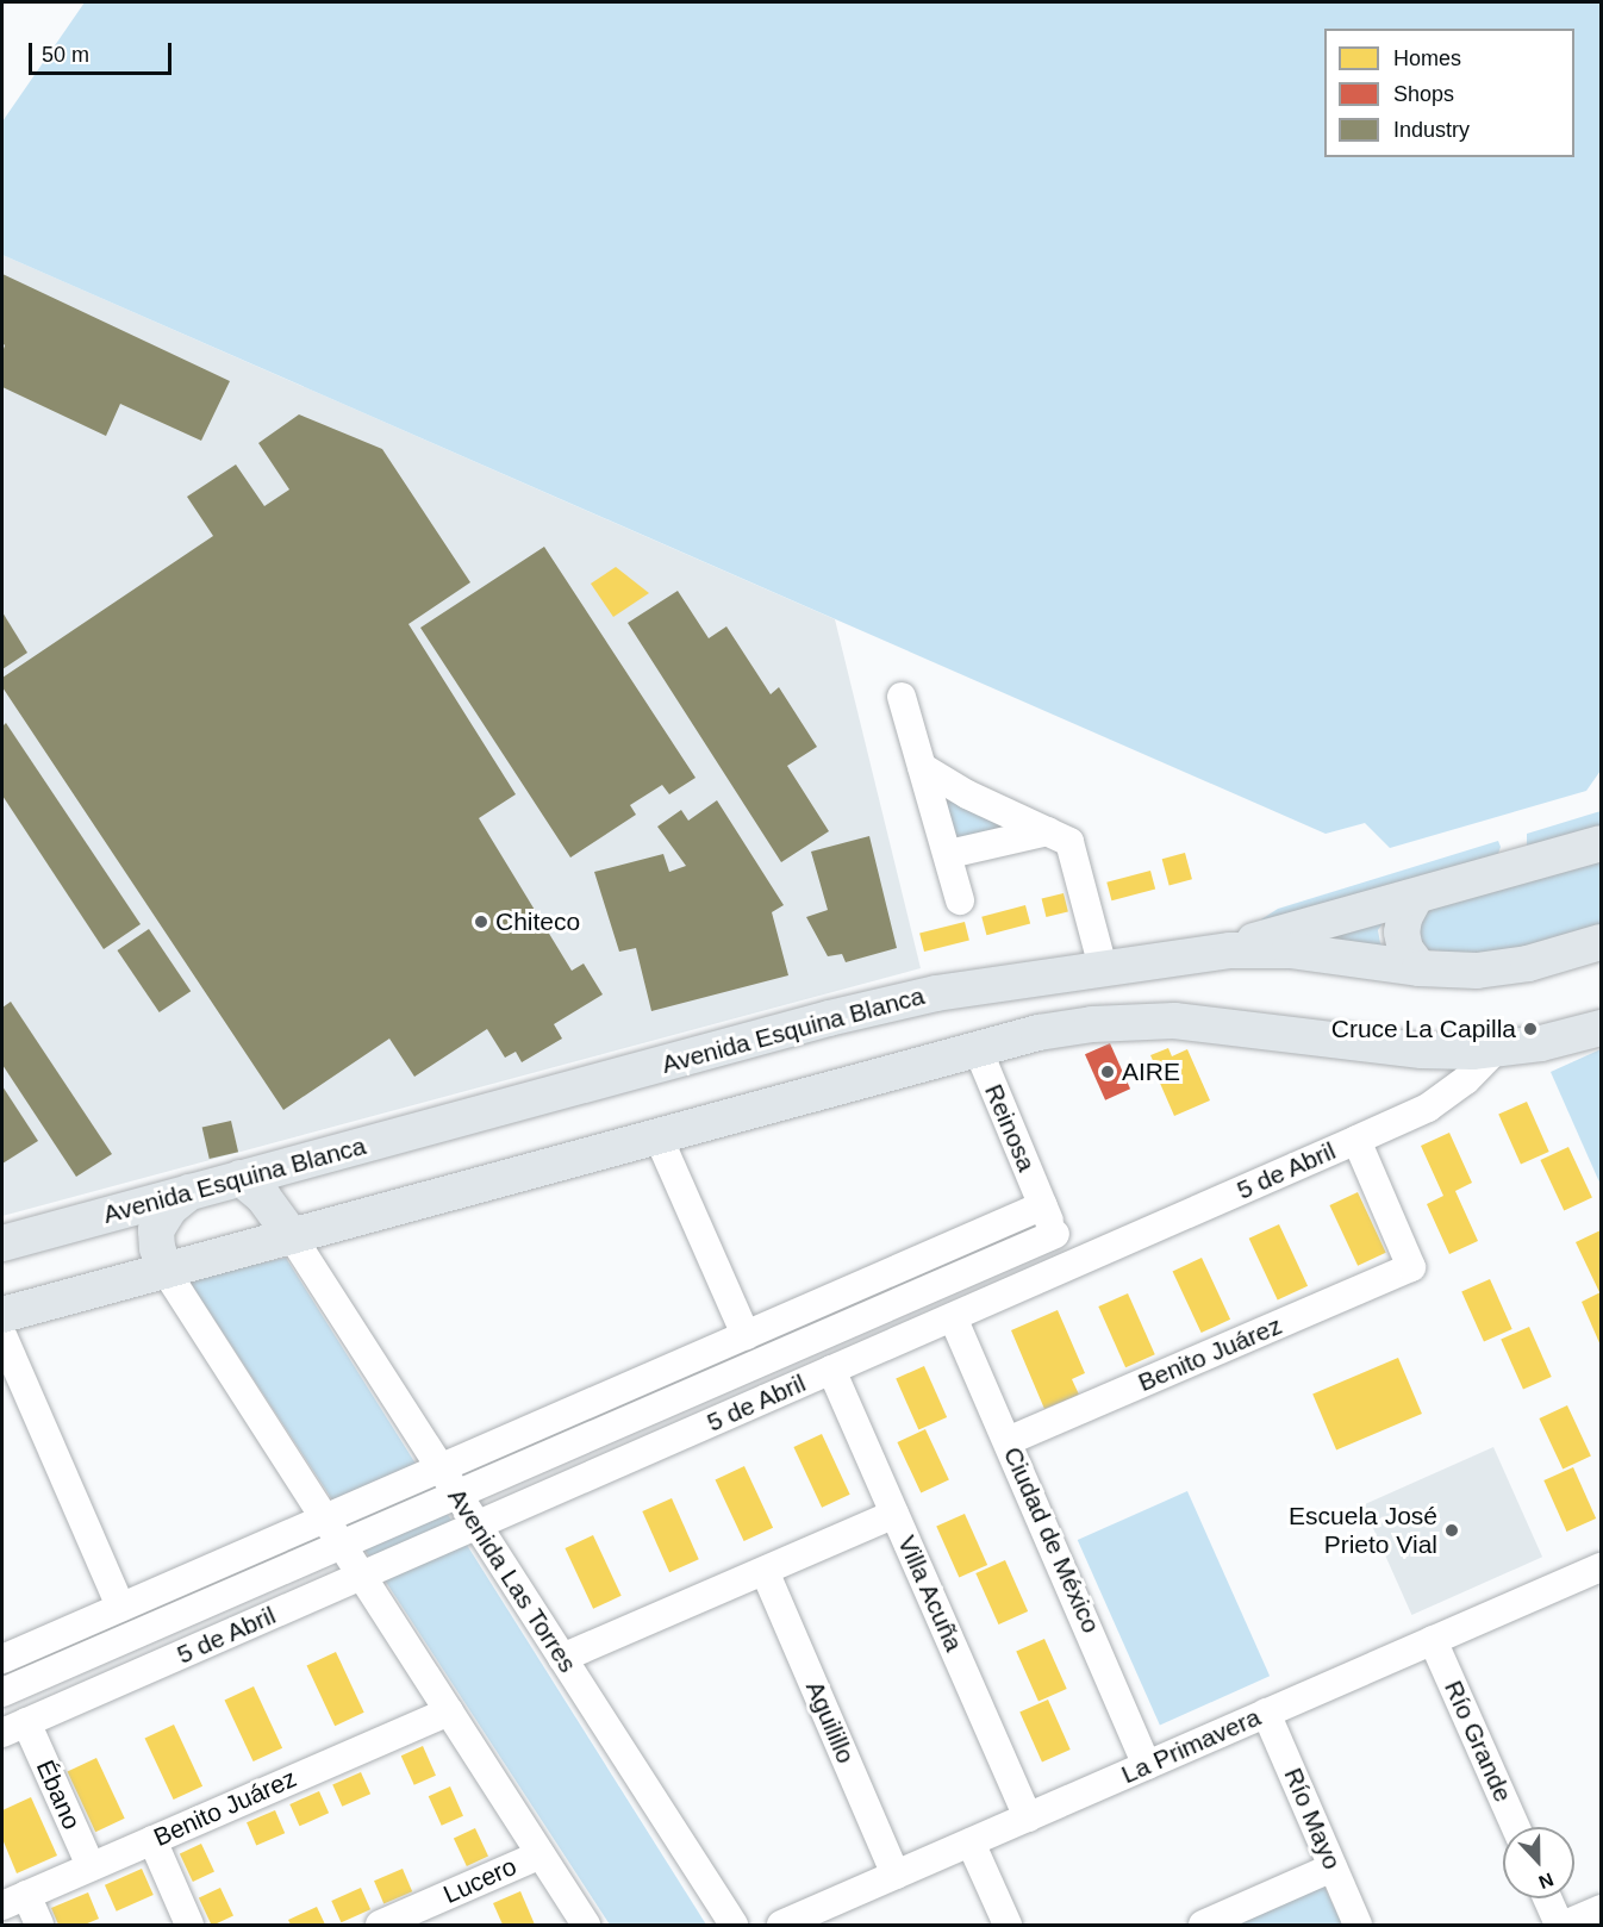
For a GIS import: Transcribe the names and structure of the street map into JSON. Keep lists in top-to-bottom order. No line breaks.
{"streets":{"main road":["Avenida Esquina Blanca"],"street":["Reinosa","5 de Abril","Benito Juárez","Ciudad de México","Avenida Las Torres","Villa Acuña","Aguilillo","Río Grande","La Primavera","Ébano","Río Mayo","Lucero"]},"crossings":[["Reinosa","5 de Abril"],["5 de Abril","Benito Juárez"],["5 de Abril","Ciudad de México"],["5 de Abril","Avenida Las Torres"],["5 de Abril","Villa Acuña"],["5 de Abril","Ébano"],["Benito Juárez","Ciudad de México"],["Benito Juárez","Ébano"],["Ciudad de México","La Primavera"],["Villa Acuña","La Primavera"],["Aguilillo","La Primavera"],["Río Grande","La Primavera"],["La Primavera","Río Mayo"]],"places":["Chiteco","Cruce La Capilla","AIRE","Escuela José Prieto Vial"],"legend":["Homes","Shops","Industry"],"scale_bar":"50 m","north":"bottom"}
